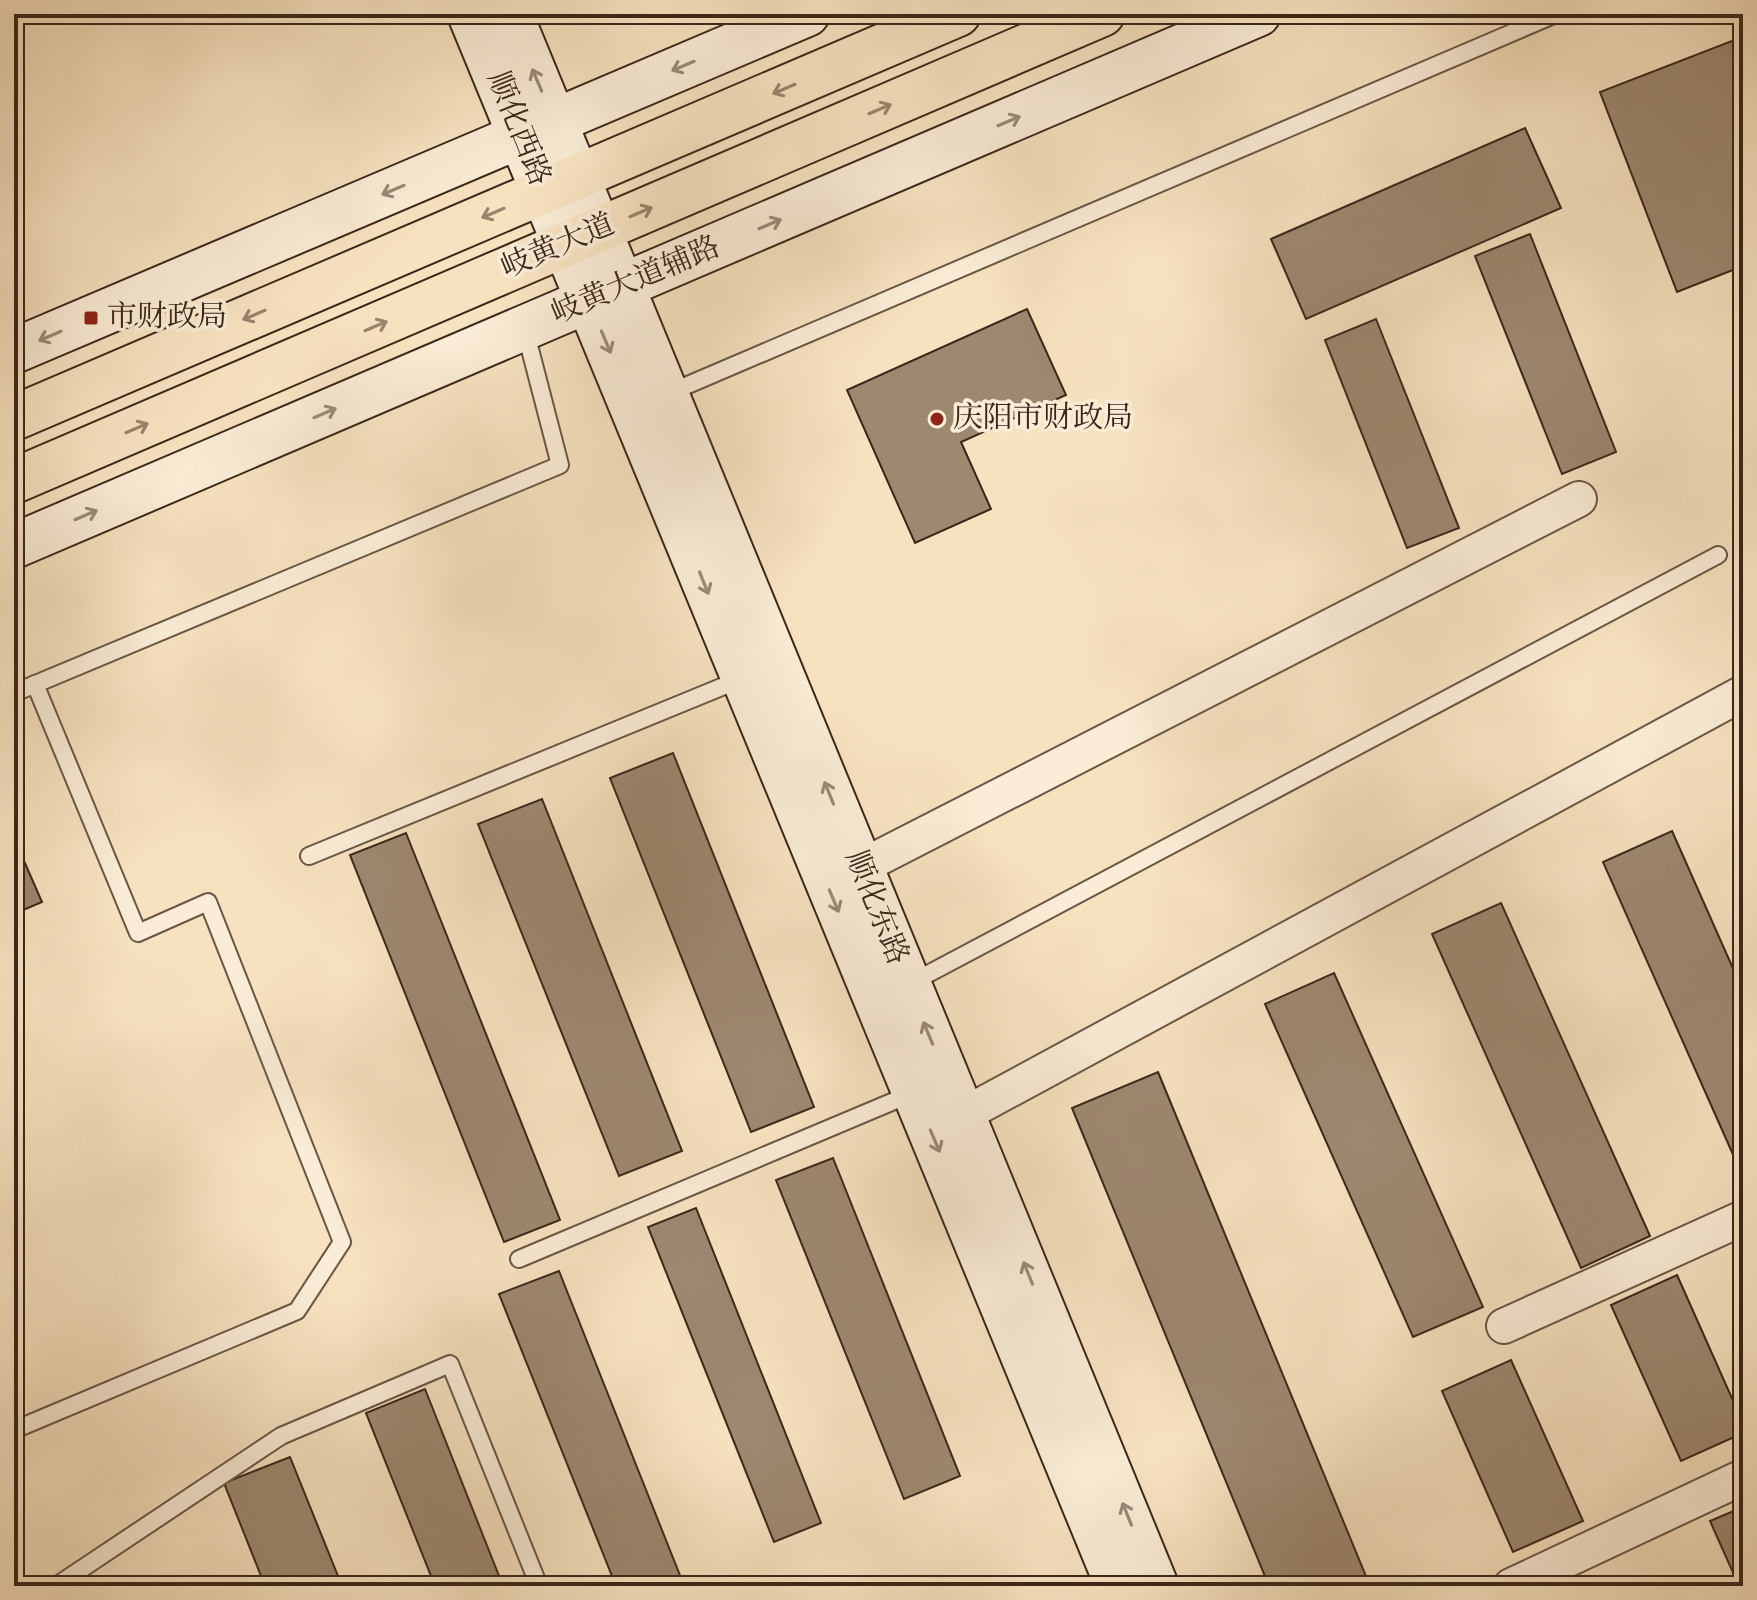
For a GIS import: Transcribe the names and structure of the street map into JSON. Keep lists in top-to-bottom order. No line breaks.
{"streets":{"main road":["岐黄大道"],"street":["顺化西路","岐黄大道辅路","顺化东路"]},"crossings":[["顺化西路","岐黄大道"],["顺化西路","顺化东路"],["岐黄大道","顺化东路"],["岐黄大道辅路","顺化东路"]],"places":{"transit":["市财政局"],"other":["庆阳市财政局"]}}
